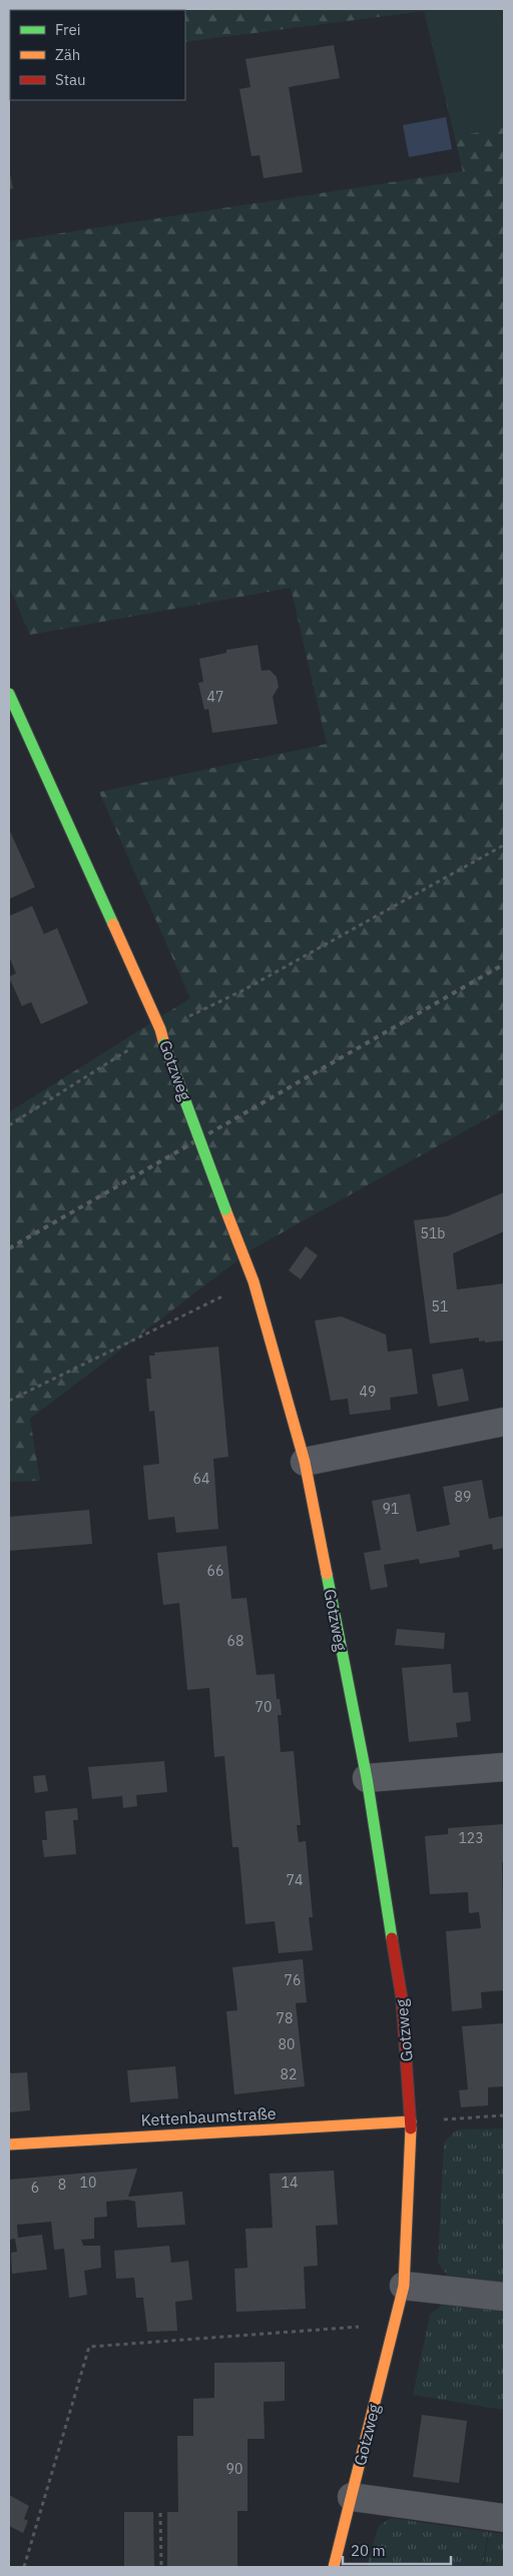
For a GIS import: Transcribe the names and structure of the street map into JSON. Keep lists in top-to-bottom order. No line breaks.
{"streets":{"street":["Gotzweg","Kettenbaumstraße"]},"crossings":[["Gotzweg","Kettenbaumstraße"]],"house_numbers":["47","51b","51","49","64","89","91","66","68","70","123","74","76","78","80","82","10","14","8","6","90"],"legend":["Frei","Zäh","Stau"],"scale_bar":"20 m"}
